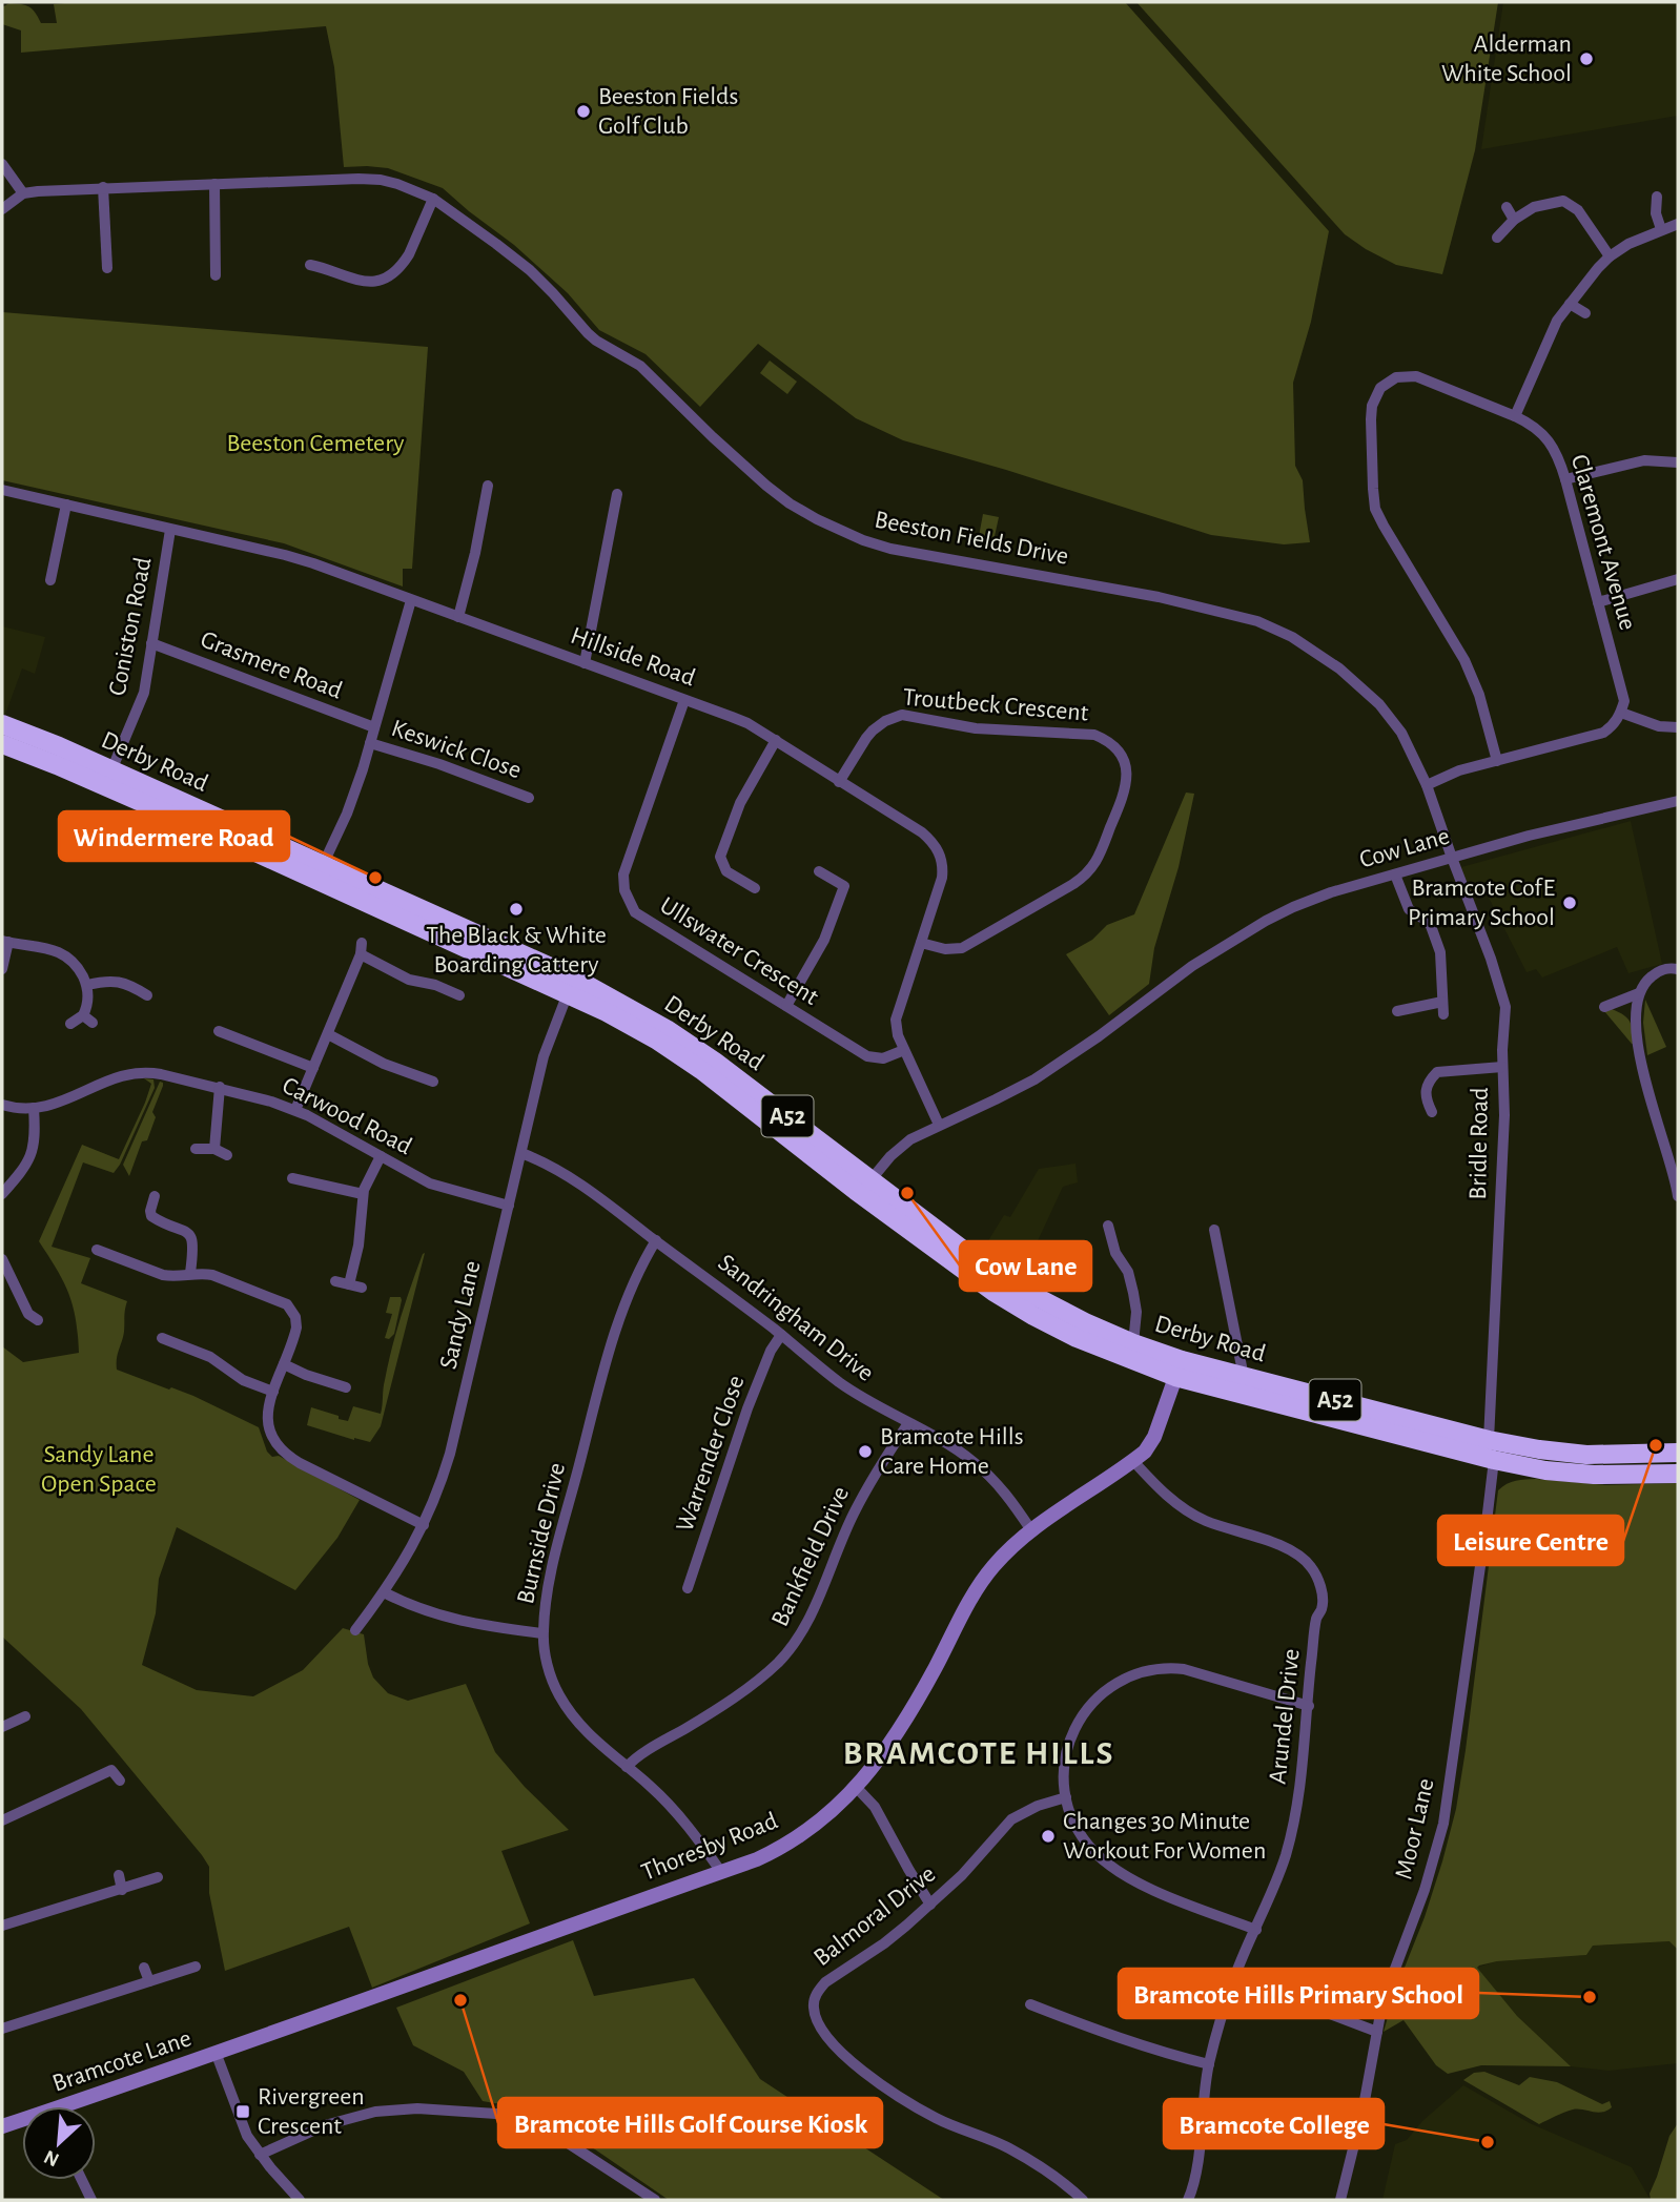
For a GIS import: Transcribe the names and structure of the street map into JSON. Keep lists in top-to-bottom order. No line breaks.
{"streets":{"highway":["Derby Road","A52"],"street":["Beeston Fields Drive","Claremont Avenue","Coniston Road","Hillside Road","Grasmere Road","Troutbeck Crescent","Keswick Close","Cow Lane","Ullswater Crescent","Carwood Road","Bridle Road","Sandy Lane","Sandringham Drive","Warrender Close","Burnside Drive","Bankfield Drive","Arundel Drive","Moor Lane","Thoresby Road","Balmoral Drive","Bramcote Lane"]},"crossings":[["Beeston Fields Drive","Cow Lane"],["Beeston Fields Drive","Bridle Road"],["Coniston Road","Hillside Road"],["Coniston Road","Grasmere Road"],["Coniston Road","Derby Road"],["Hillside Road","Troutbeck Crescent"],["Hillside Road","Cow Lane"],["Hillside Road","Ullswater Crescent"],["Derby Road","Cow Lane"],["Derby Road","Bridle Road"],["Derby Road","Sandy Lane"],["Derby Road","Moor Lane"],["Derby Road","Thoresby Road"],["Cow Lane","Bridle Road"],["Carwood Road","Sandy Lane"],["Sandy Lane","Sandringham Drive"],["Sandringham Drive","Warrender Close"],["Sandringham Drive","Burnside Drive"],["Sandringham Drive","Bankfield Drive"],["Sandringham Drive","Thoresby Road"],["Burnside Drive","Bankfield Drive"],["Burnside Drive","Thoresby Road"],["Arundel Drive","Thoresby Road"],["Arundel Drive","Balmoral Drive"],["Thoresby Road","Bramcote Lane"]],"districts":["BRAMCOTE HILLS"],"parks":["Beeston Cemetery","Sandy Lane Open Space"],"places":{"other":["Alderman White School","Beeston Fields Golf Club","Windermere Road","Bramcote CofE Primary School","The Black & White Boarding Cattery","Cow Lane","Leisure Centre","Bramcote Hills Care Home","Changes 30 Minute Workout For Women","Bramcote Hills Primary School","Bramcote Hills Golf Course Kiosk","Bramcote College"],"transit":["Rivergreen Crescent"]},"north":"bottom left"}
